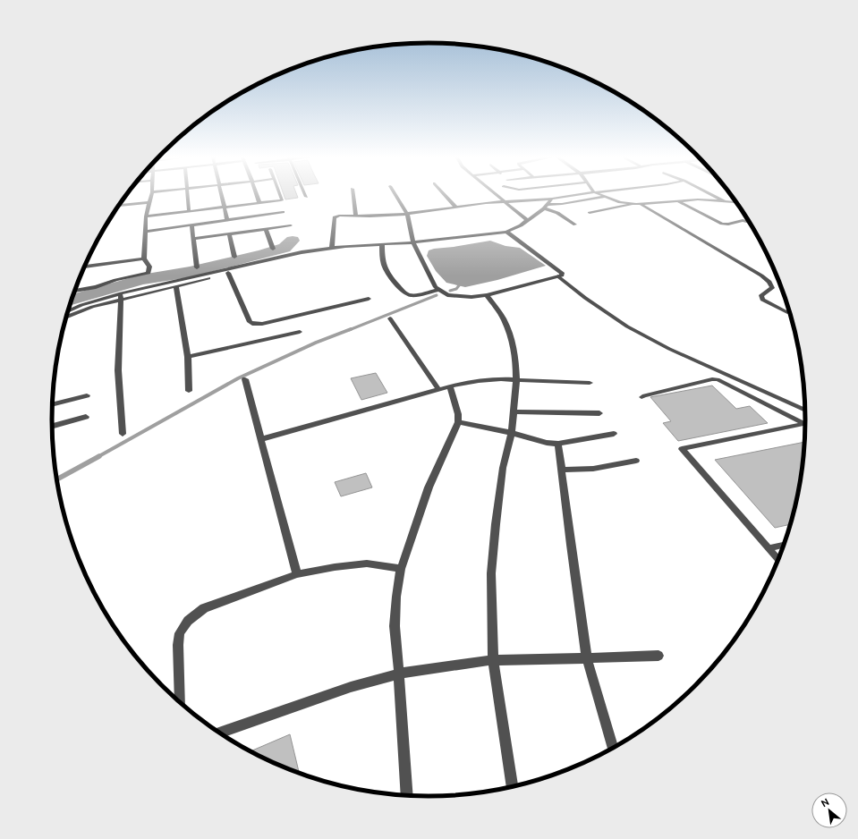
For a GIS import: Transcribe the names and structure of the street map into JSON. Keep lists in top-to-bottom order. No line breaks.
{"north":"top left"}
